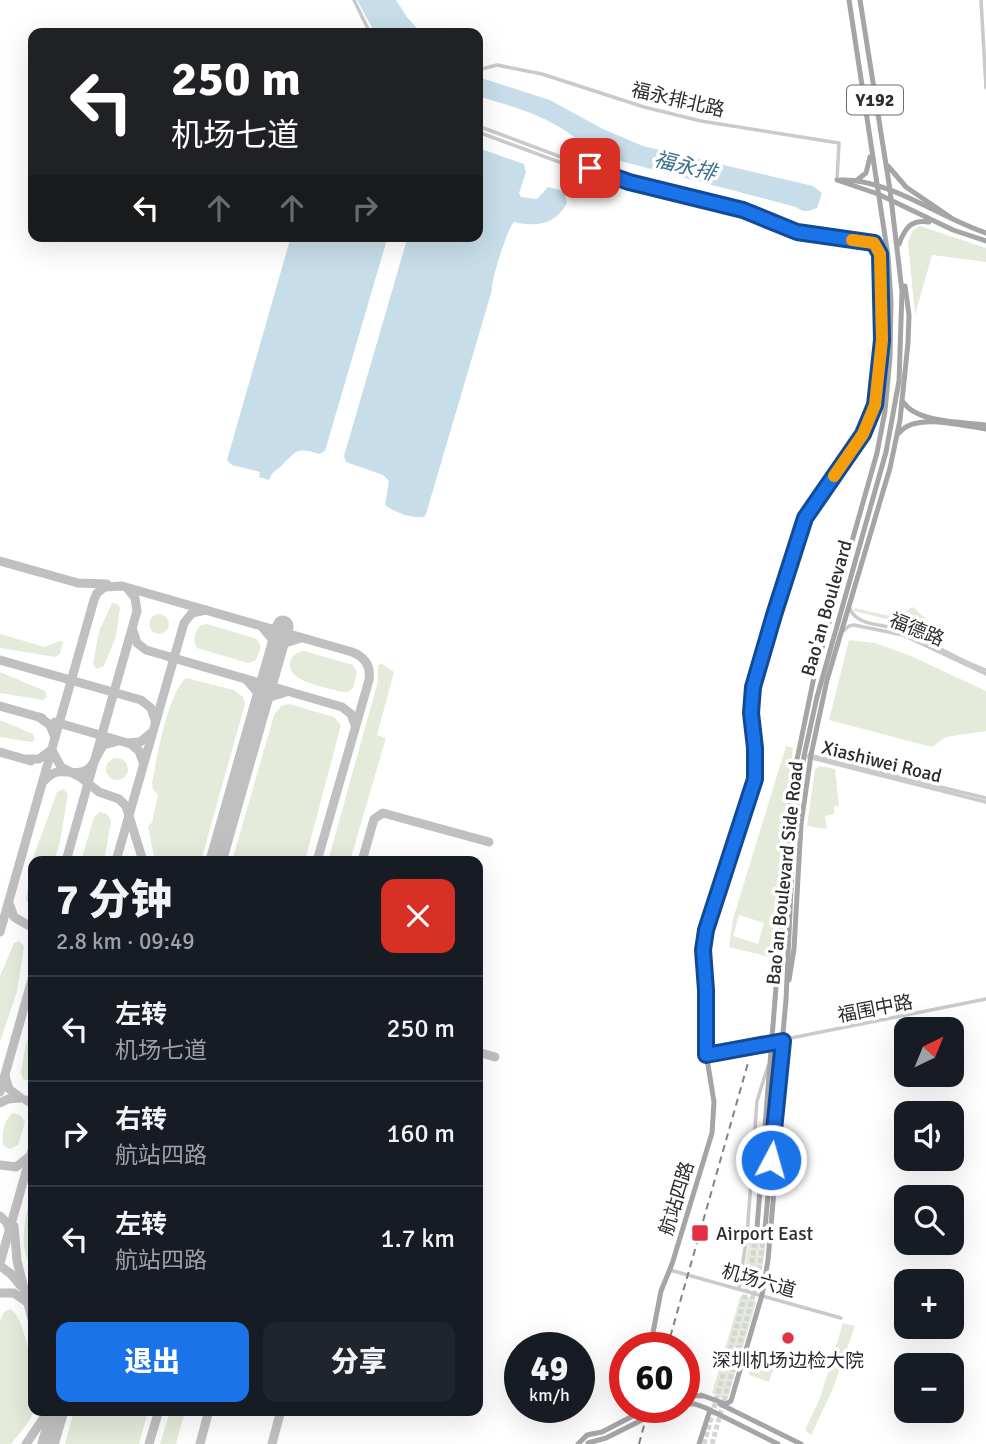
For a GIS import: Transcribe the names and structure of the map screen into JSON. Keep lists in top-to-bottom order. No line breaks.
{"streets":{"main road":["Y192","Bao'an Boulevard","Bao'an Boulevard Side Road","航站四路"],"street":["福永排北路","福德路","Xiashiwei Road","福围中路","机场六道"]},"crossings":[["Bao'an Boulevard","Xiashiwei Road"],["Bao'an Boulevard","Bao'an Boulevard Side Road"],["Bao'an Boulevard","福围中路"],["福德路","Bao'an Boulevard Side Road"],["Xiashiwei Road","Bao'an Boulevard Side Road"],["福围中路","航站四路"],["航站四路","机场六道"]],"water":["福永排"],"places":{"transit":["Airport East"],"other":["深圳机场边检大院"]},"north":"top right","page":{"turn":["250 m","机场七道"],"heading":["7 分钟","2.8 km · 09:49"],"list":[{"name":"左转","note":"机场七道","value":"250 m"},{"name":"右转","note":"航站四路","value":"160 m"},{"name":"左转","note":"航站四路","value":"1.7 km"}],"map_buttons":["+","−"],"buttons":["退出","分享"],"speed":"49 km/h","limit":"60"}}
